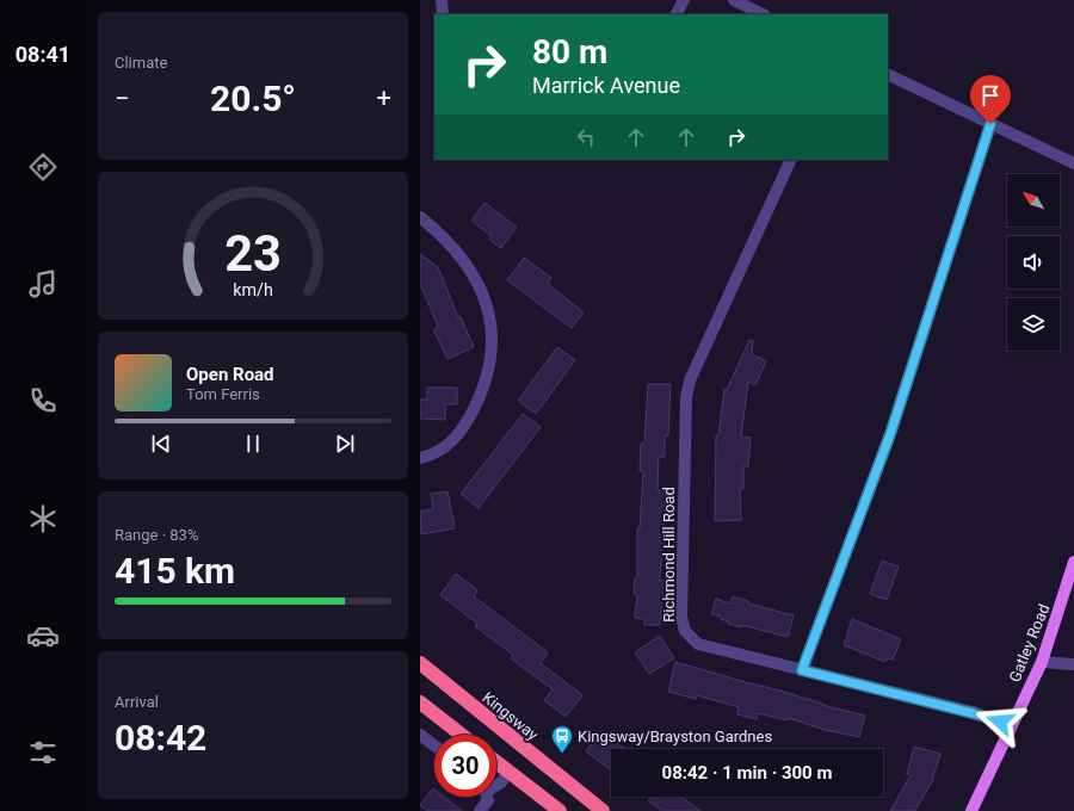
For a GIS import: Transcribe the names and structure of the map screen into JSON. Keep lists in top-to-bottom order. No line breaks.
{"streets":{"highway":["Kingsway"],"main road":["Gatley Road"],"street":["Richmond Hill Road"]},"crossings":[["Richmond Hill Road","Gatley Road"]],"places":{"bus stop":["Kingsway/Brayston Gardnes"]},"north":"top left","page":{"tabs":"08:41","tile":["Climate",["Range · 83%","415 km"],["Arrival","08:42"]],"turn":["80 m","Marrick Avenue"],"heat":["−","20.5°","+"],"song":["Open Road","Tom Ferris"],"limit":"30","trip":"08:42 · 1 min · 300 m","gauge":["23","km/h"]}}
